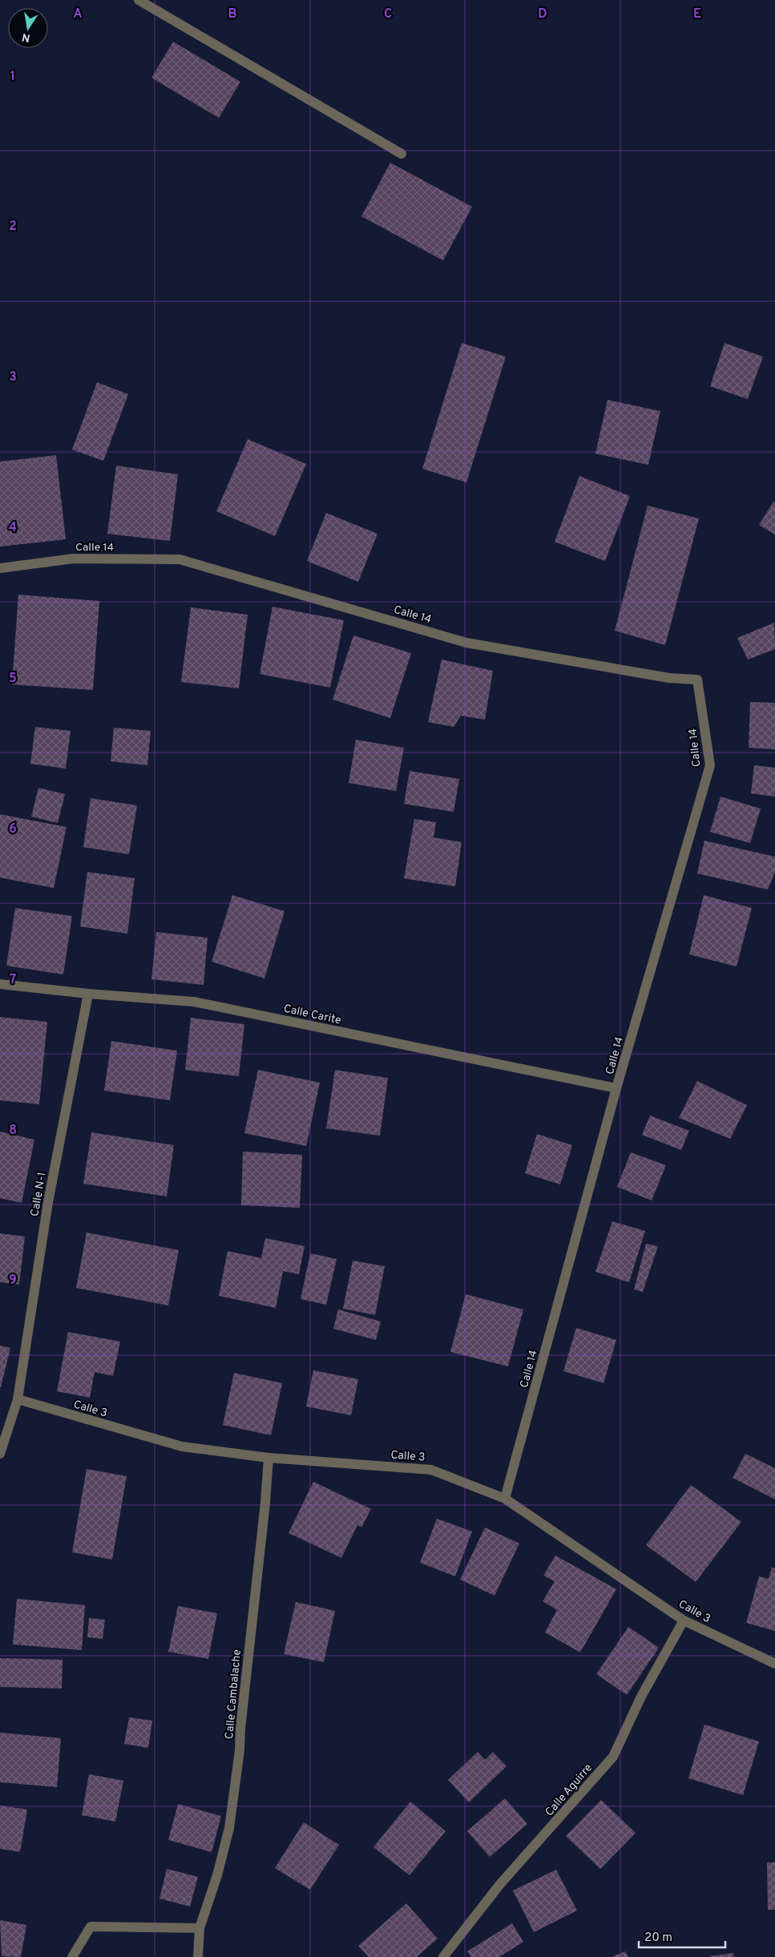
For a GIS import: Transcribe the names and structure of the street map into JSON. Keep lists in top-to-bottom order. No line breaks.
{"streets":{"street":["Calle 14","Calle Carite","Calle N-1","Calle 3","Calle Cambalache","Calle Aguirre"]},"crossings":[["Calle 14","Calle Carite"],["Calle 14","Calle 3"],["Calle Carite","Calle N-1"],["Calle N-1","Calle 3"],["Calle 3","Calle Cambalache"],["Calle 3","Calle Aguirre"]],"scale_bar":"20 m","north":"bottom","grid":{"columns":["A","B","C","D","E"],"rows":["1","2","3","4","5","6","7","8","9"]}}
